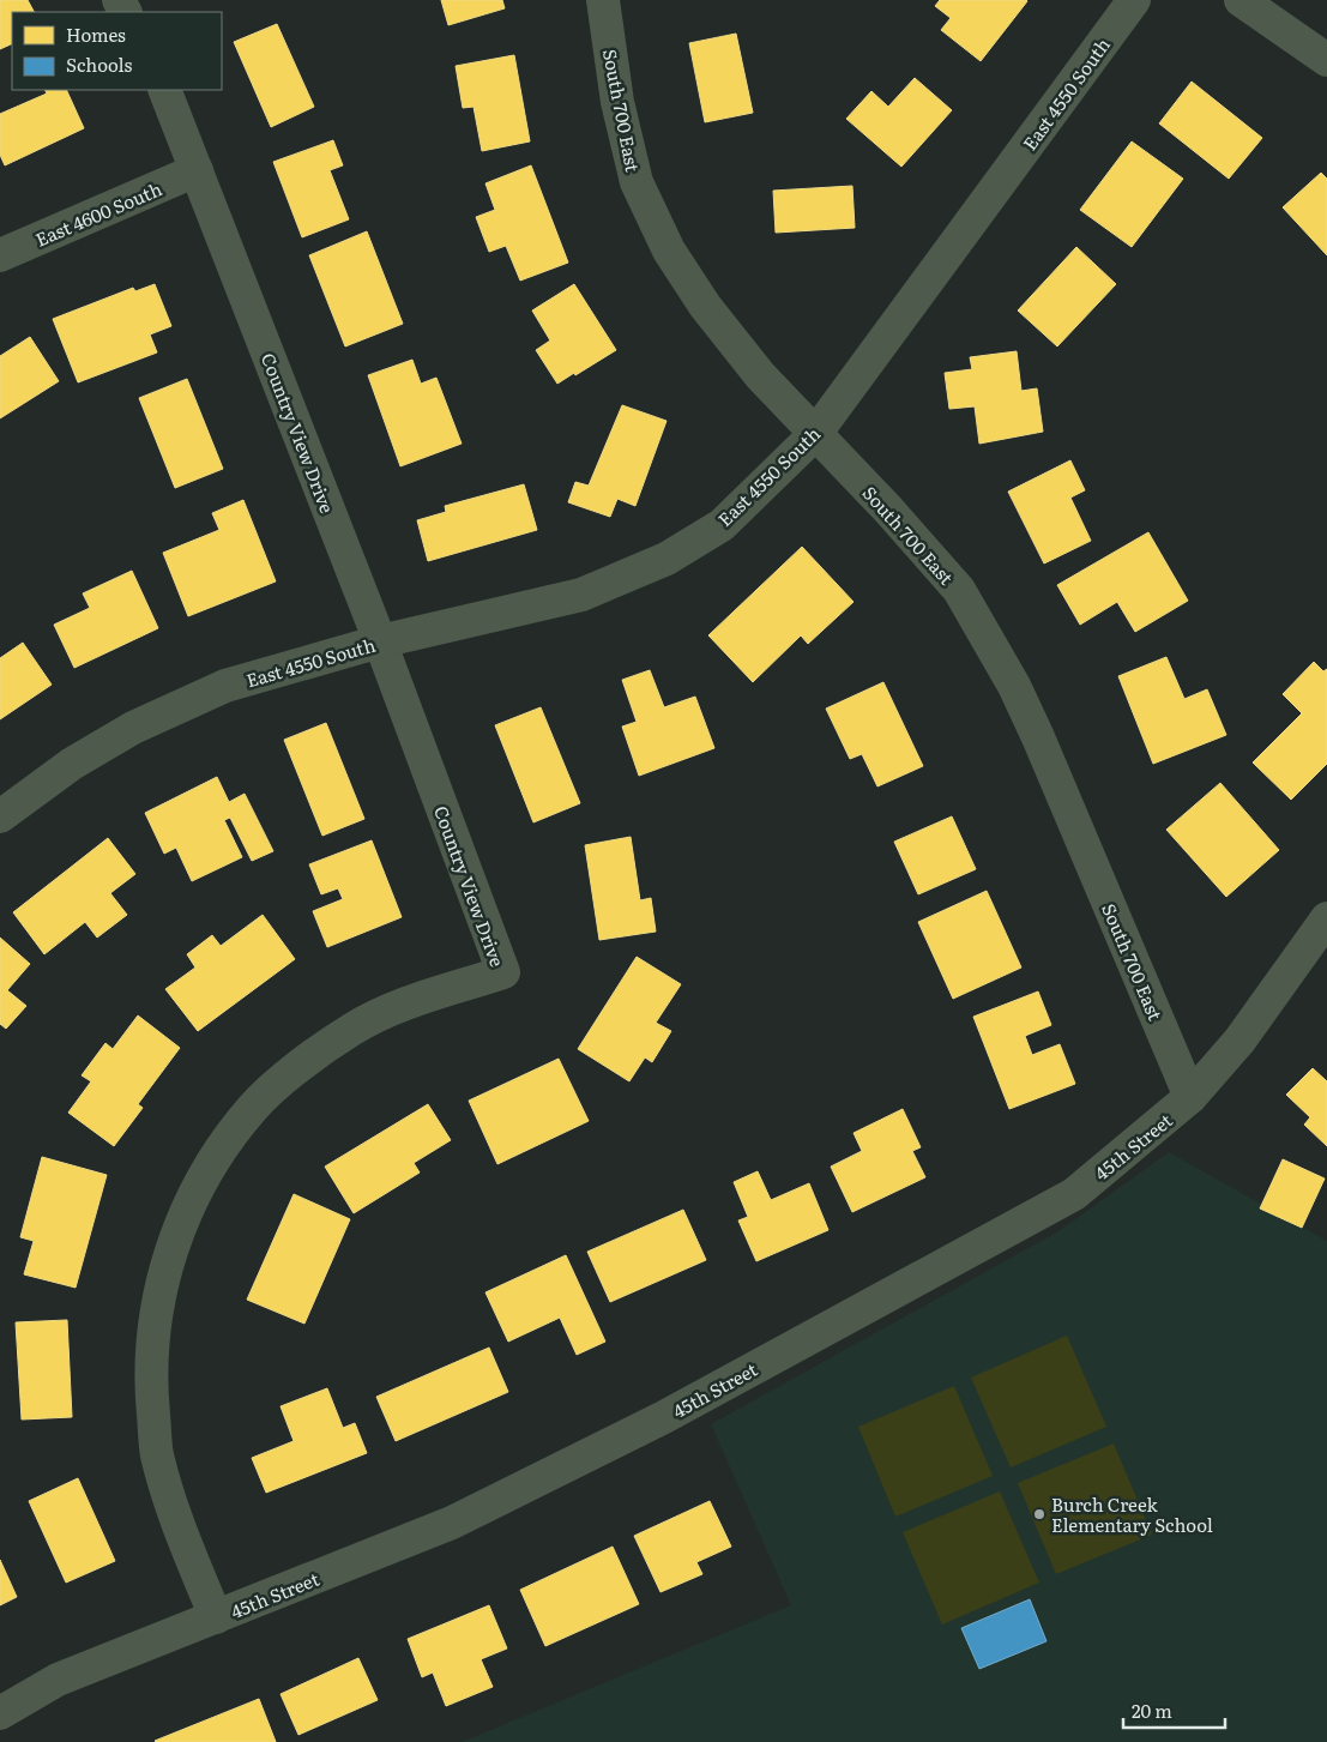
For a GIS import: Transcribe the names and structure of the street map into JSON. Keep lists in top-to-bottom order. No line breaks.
{"streets":{"street":["East 4550 South","South 700 East","East 4600 South","Country View Drive","45th Street"]},"crossings":[["East 4550 South","South 700 East"],["East 4550 South","Country View Drive"],["South 700 East","45th Street"],["East 4600 South","Country View Drive"],["Country View Drive","45th Street"]],"places":["Burch Creek Elementary School"],"legend":["Homes","Schools"],"scale_bar":"20 m"}
